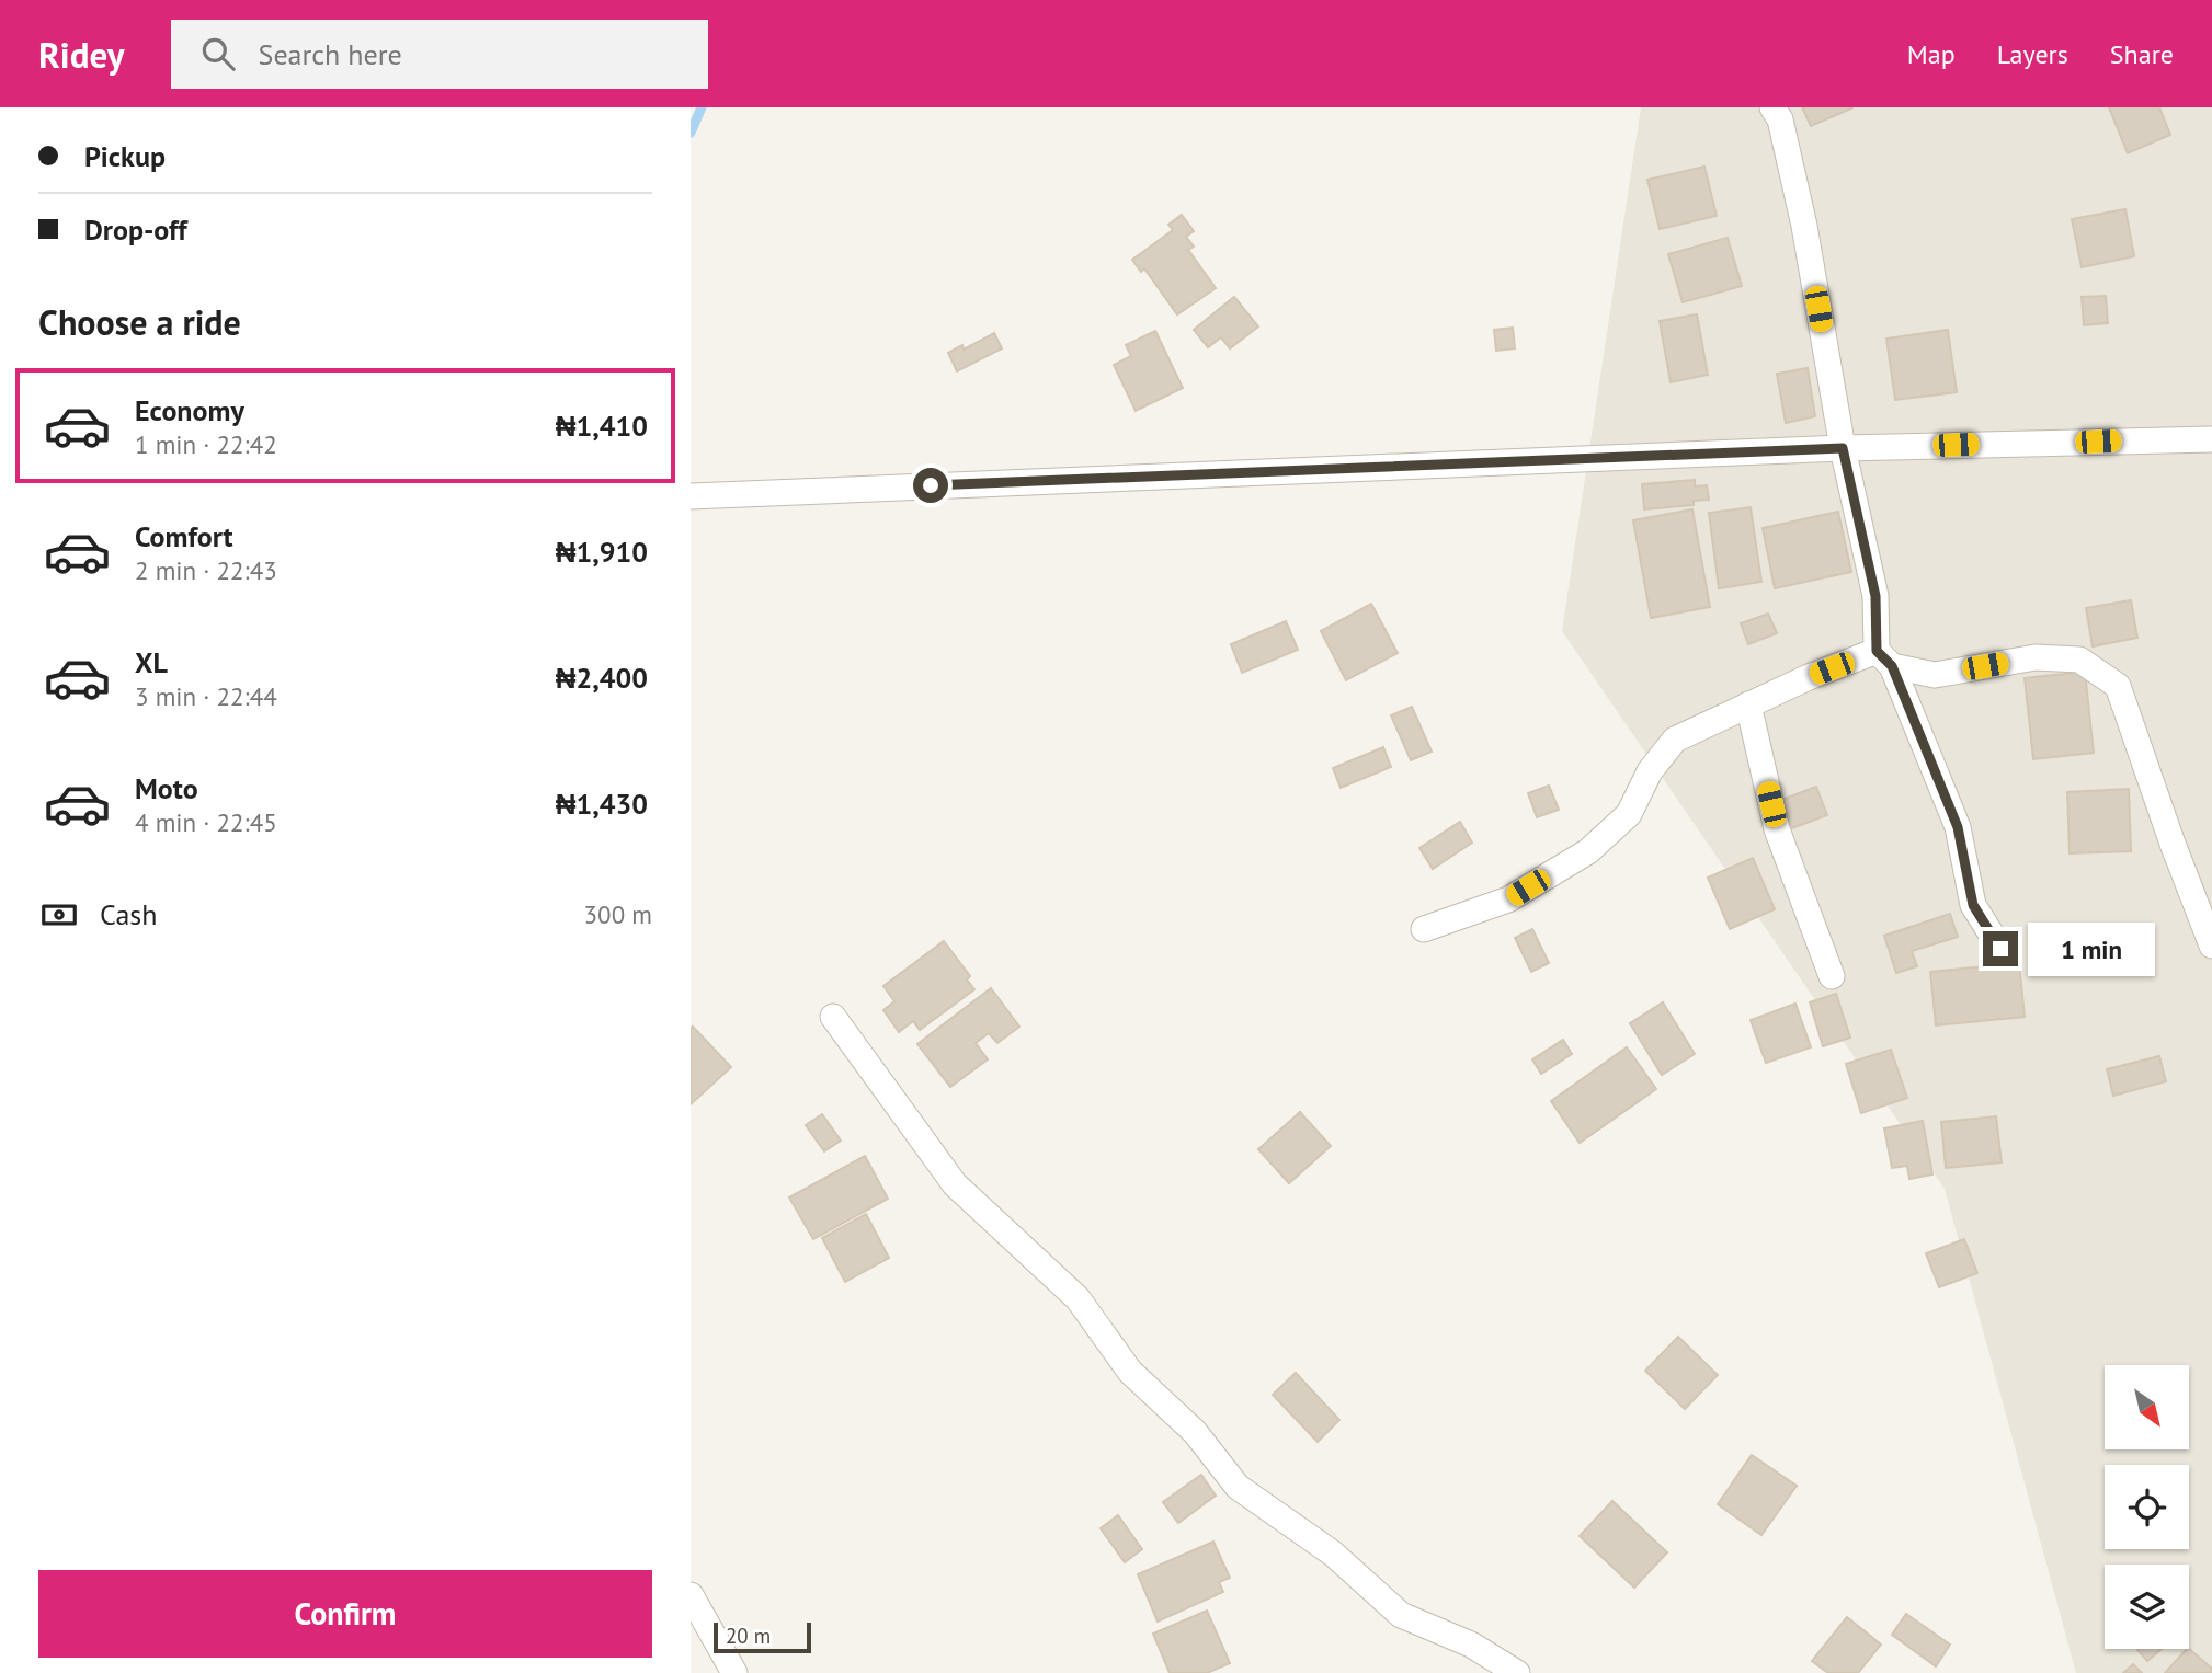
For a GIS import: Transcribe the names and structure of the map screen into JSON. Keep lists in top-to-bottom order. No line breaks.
{"scale_bar":"20 m","north":"bottom right","page":{"header":"Ridey","search":"Search here","nav":["Map","Layers","Share"],"banner":["Pickup","Drop-off"],"heading":"Choose a ride","list":[{"name":"Economy","note":"1 min · 22:42","value":"₦1,410"},{"name":"Comfort","note":"2 min · 22:43","value":"₦1,910"},{"name":"XL","note":"3 min · 22:44","value":"₦2,400"},{"name":"Moto","note":"4 min · 22:45","value":"₦1,430"}],"pay":["Cash","300 m"],"bubble":"1 min","buttons":"Confirm","scale":"20 m"}}
